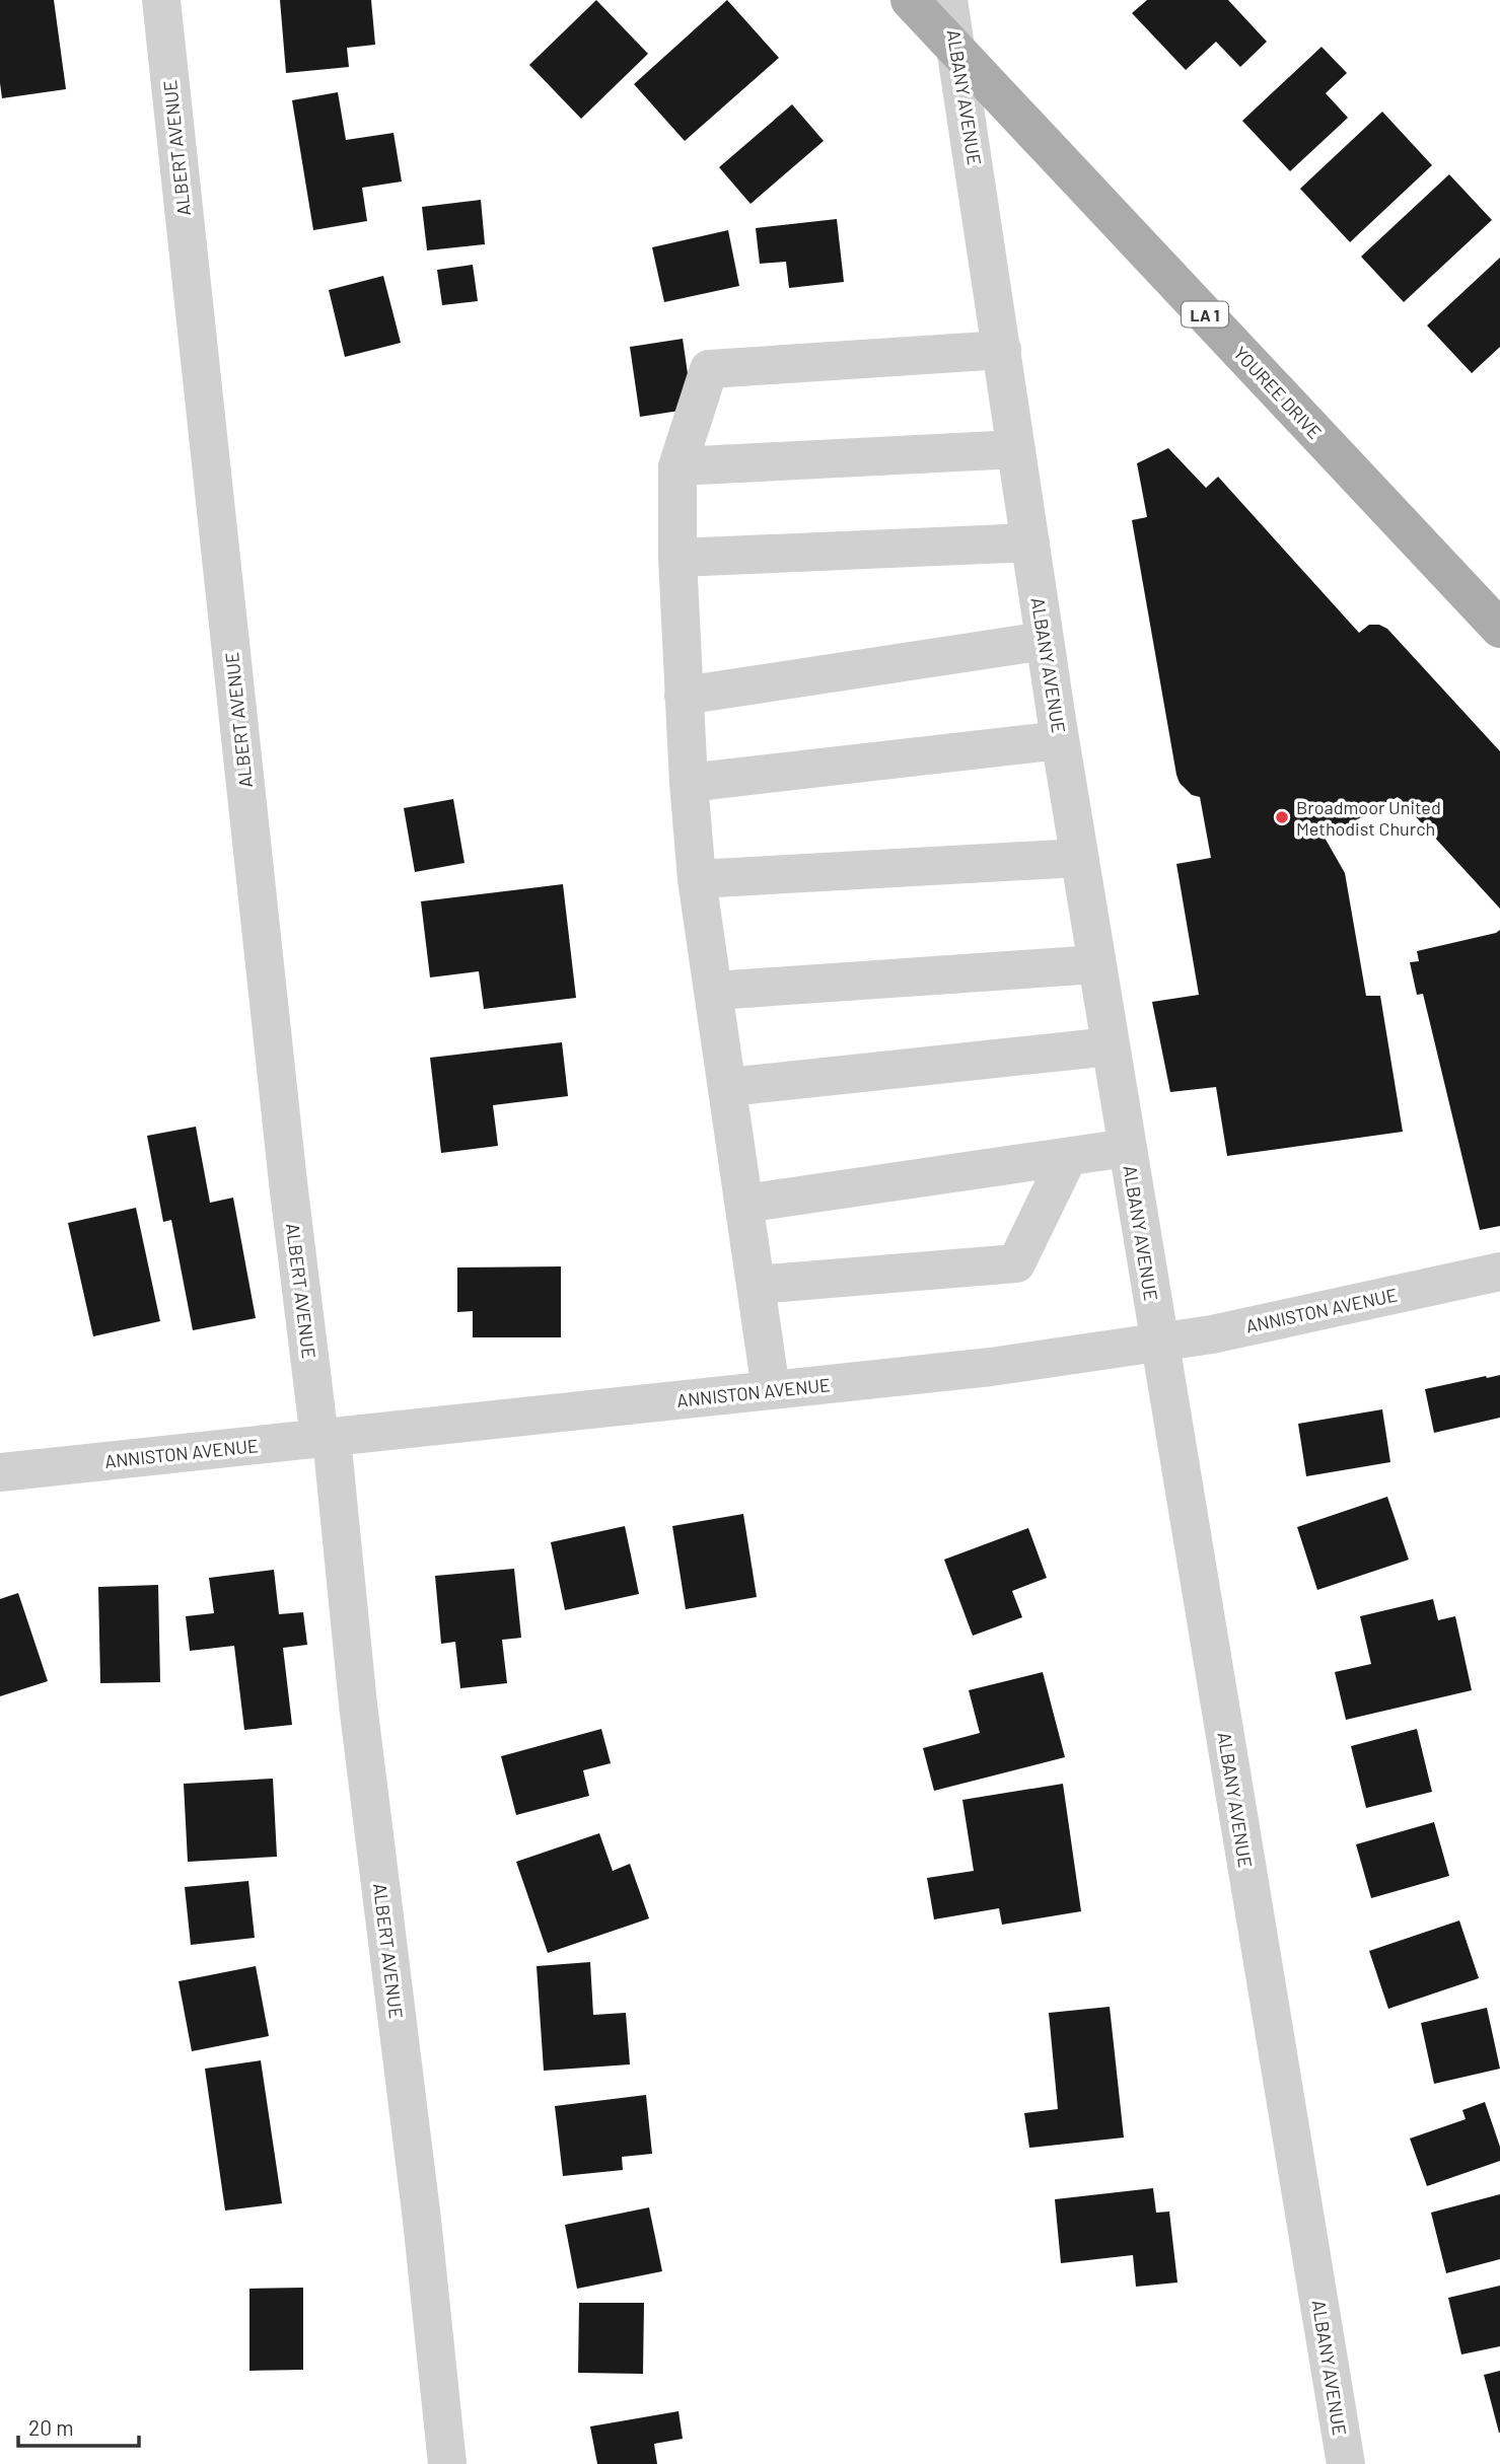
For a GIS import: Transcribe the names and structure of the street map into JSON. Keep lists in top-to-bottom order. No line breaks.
{"streets":{"main road":["LA 1","YOUREE DRIVE"],"street":["ALBANY AVENUE","ALBERT AVENUE","ANNISTON AVENUE"]},"crossings":[["ALBANY AVENUE","YOUREE DRIVE"],["ALBANY AVENUE","ANNISTON AVENUE"],["ALBERT AVENUE","ANNISTON AVENUE"]],"places":["Broadmoor United Methodist Church"],"scale_bar":"20 m"}
